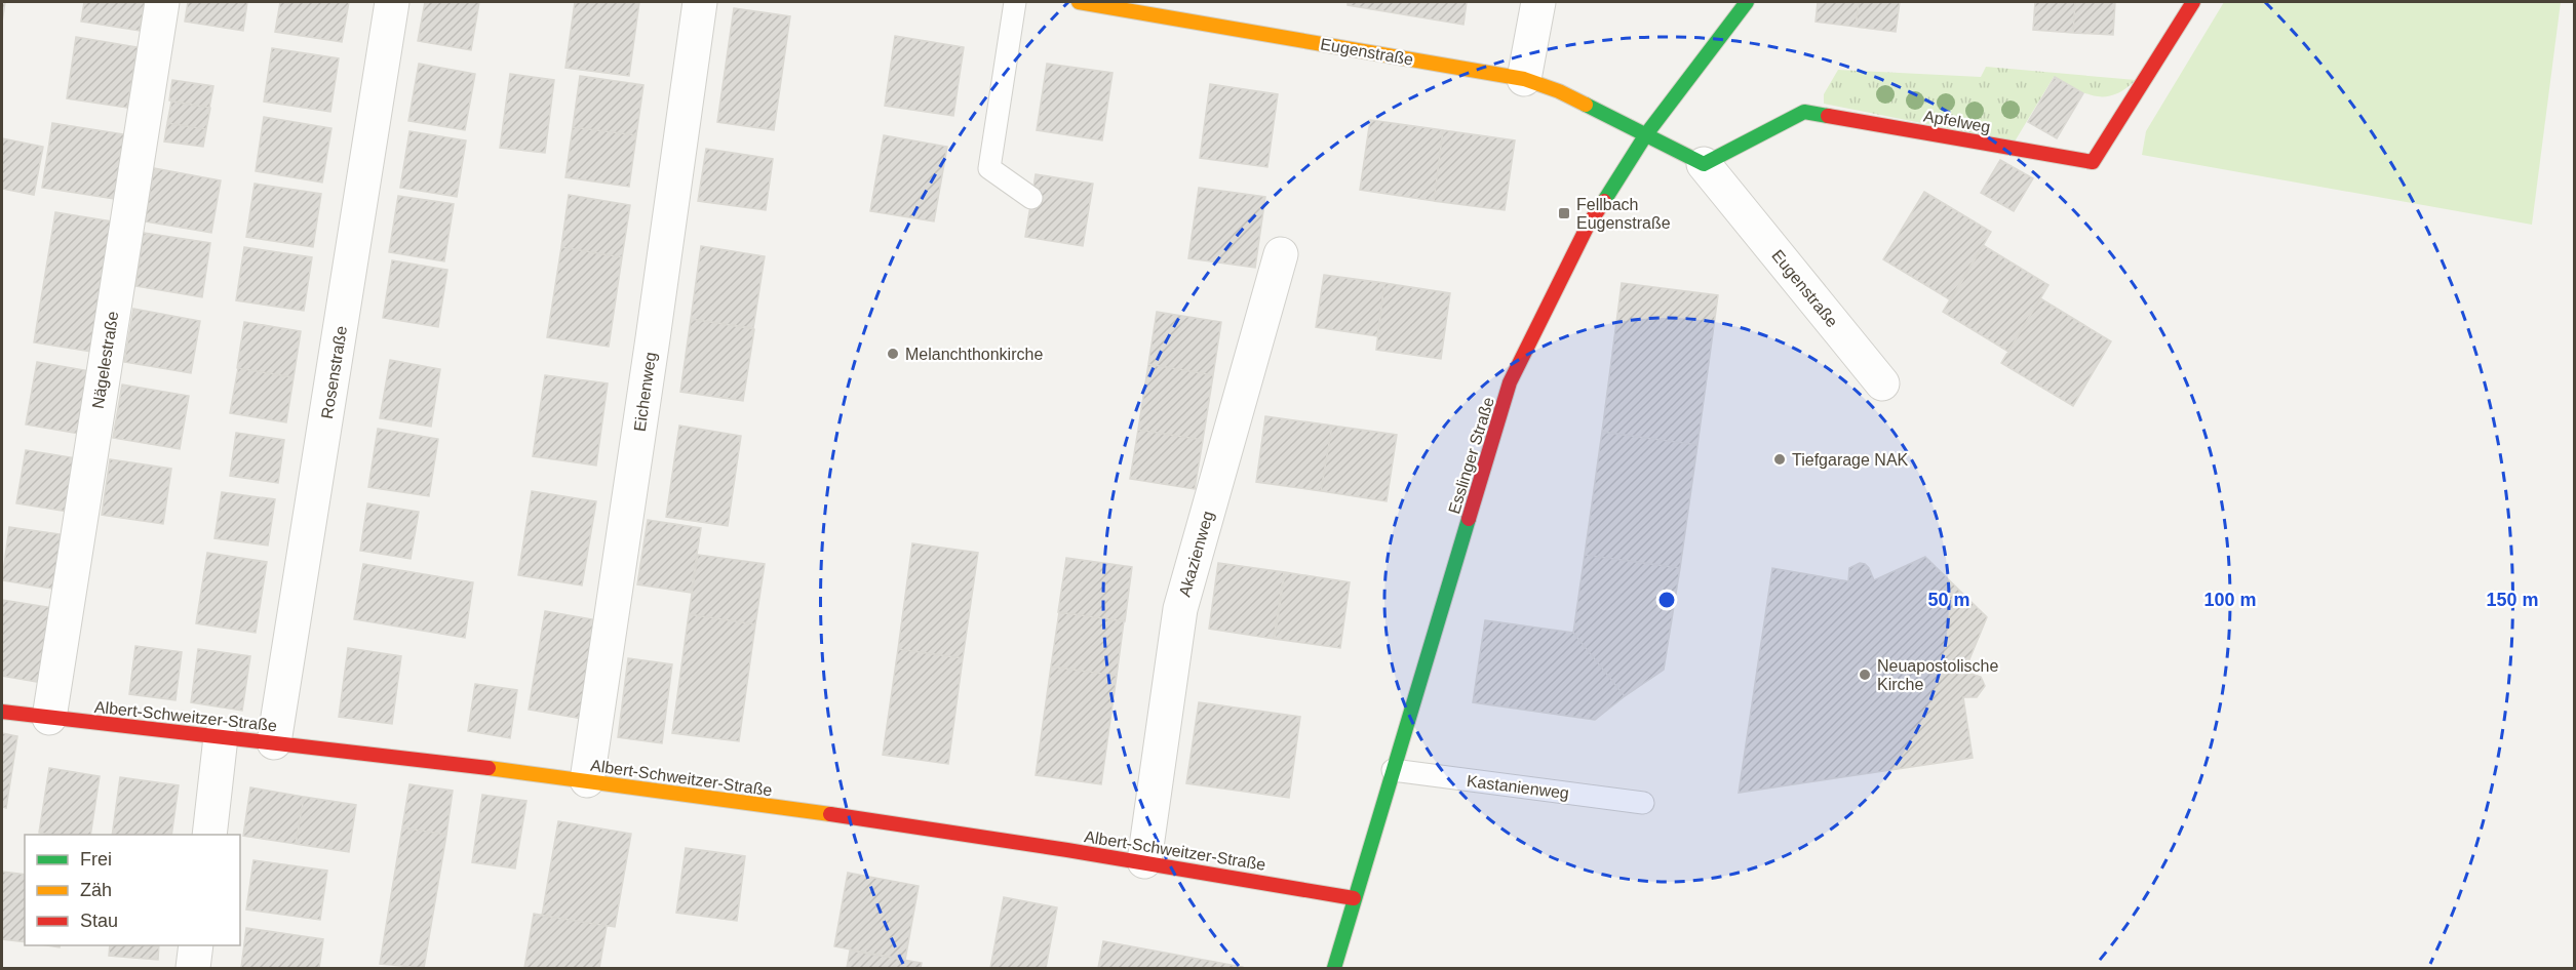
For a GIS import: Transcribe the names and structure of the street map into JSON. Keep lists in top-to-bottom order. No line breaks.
{"streets":{"street":["Eugenstraße","Apfelweg","Nägelestraße","Rosenstraße","Eichenweg","Esslinger Straße","Akazienweg","Albert-Schweitzer-Straße"],"lane":["Kastanienweg"]},"crossings":[["Eugenstraße","Apfelweg"],["Eugenstraße","Esslinger Straße"],["Nägelestraße","Albert-Schweitzer-Straße"],["Rosenstraße","Albert-Schweitzer-Straße"],["Eichenweg","Albert-Schweitzer-Straße"],["Esslinger Straße","Albert-Schweitzer-Straße"],["Esslinger Straße","Kastanienweg"],["Akazienweg","Albert-Schweitzer-Straße"]],"places":{"transit":["Fellbach Eugenstraße"],"other":["Melanchthonkirche","Tiefgarage NAK","Neuapostolische Kirche"]},"legend":["Frei","Zäh","Stau"],"rings":["50 m","100 m","150 m"]}
